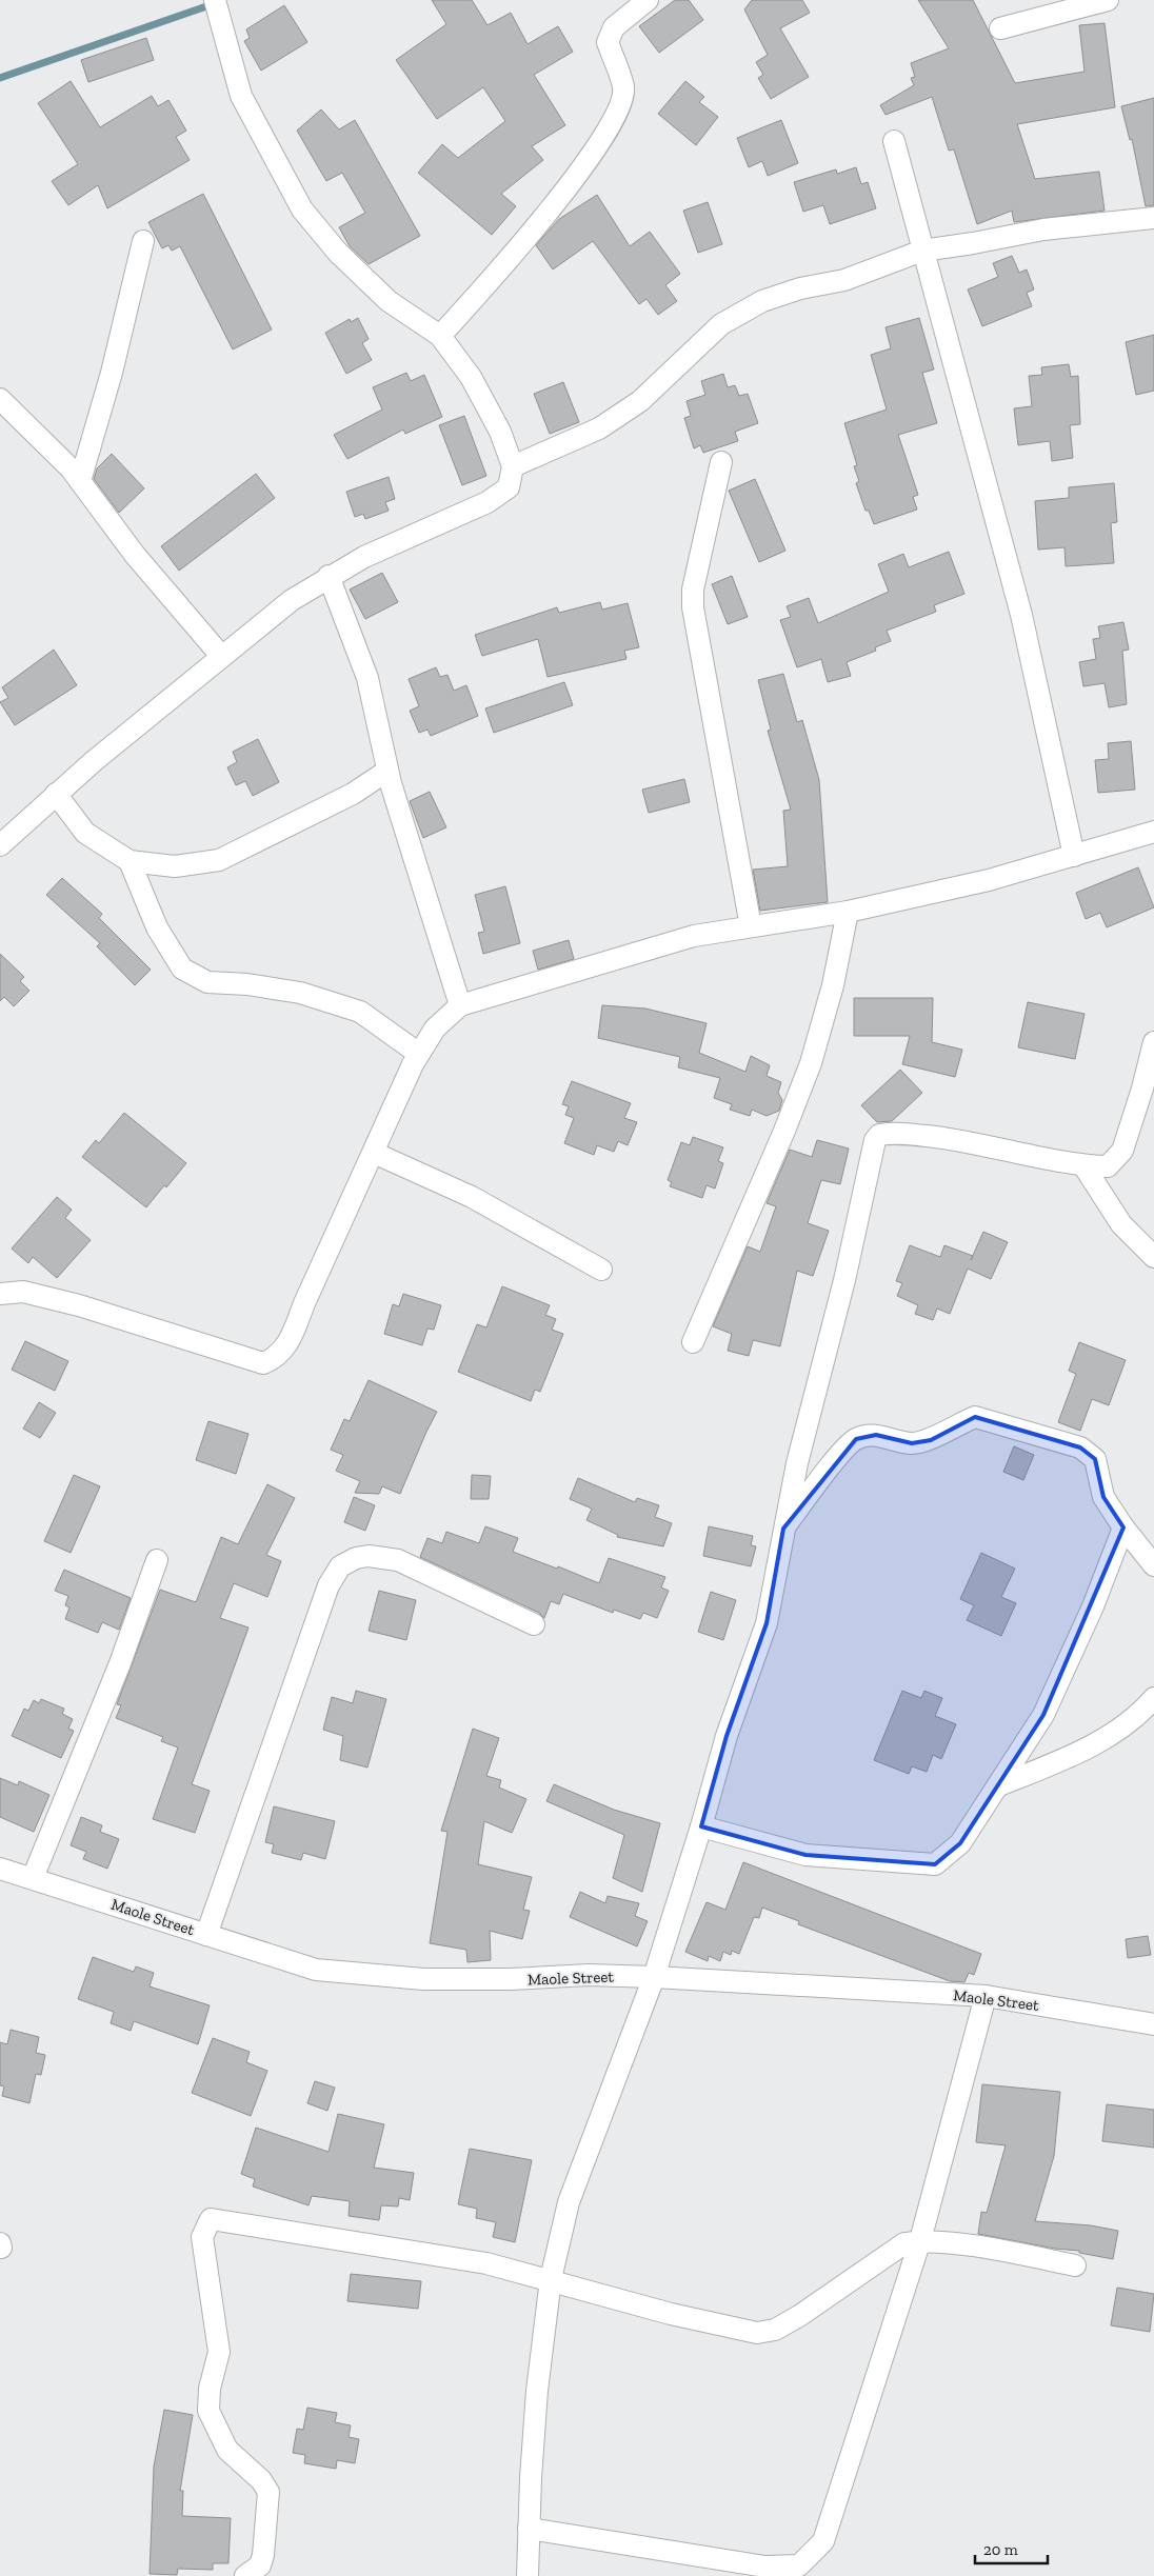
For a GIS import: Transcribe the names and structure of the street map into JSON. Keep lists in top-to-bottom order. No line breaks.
{"streets":{"street":["Maole Street"]},"scale_bar":"20 m"}
